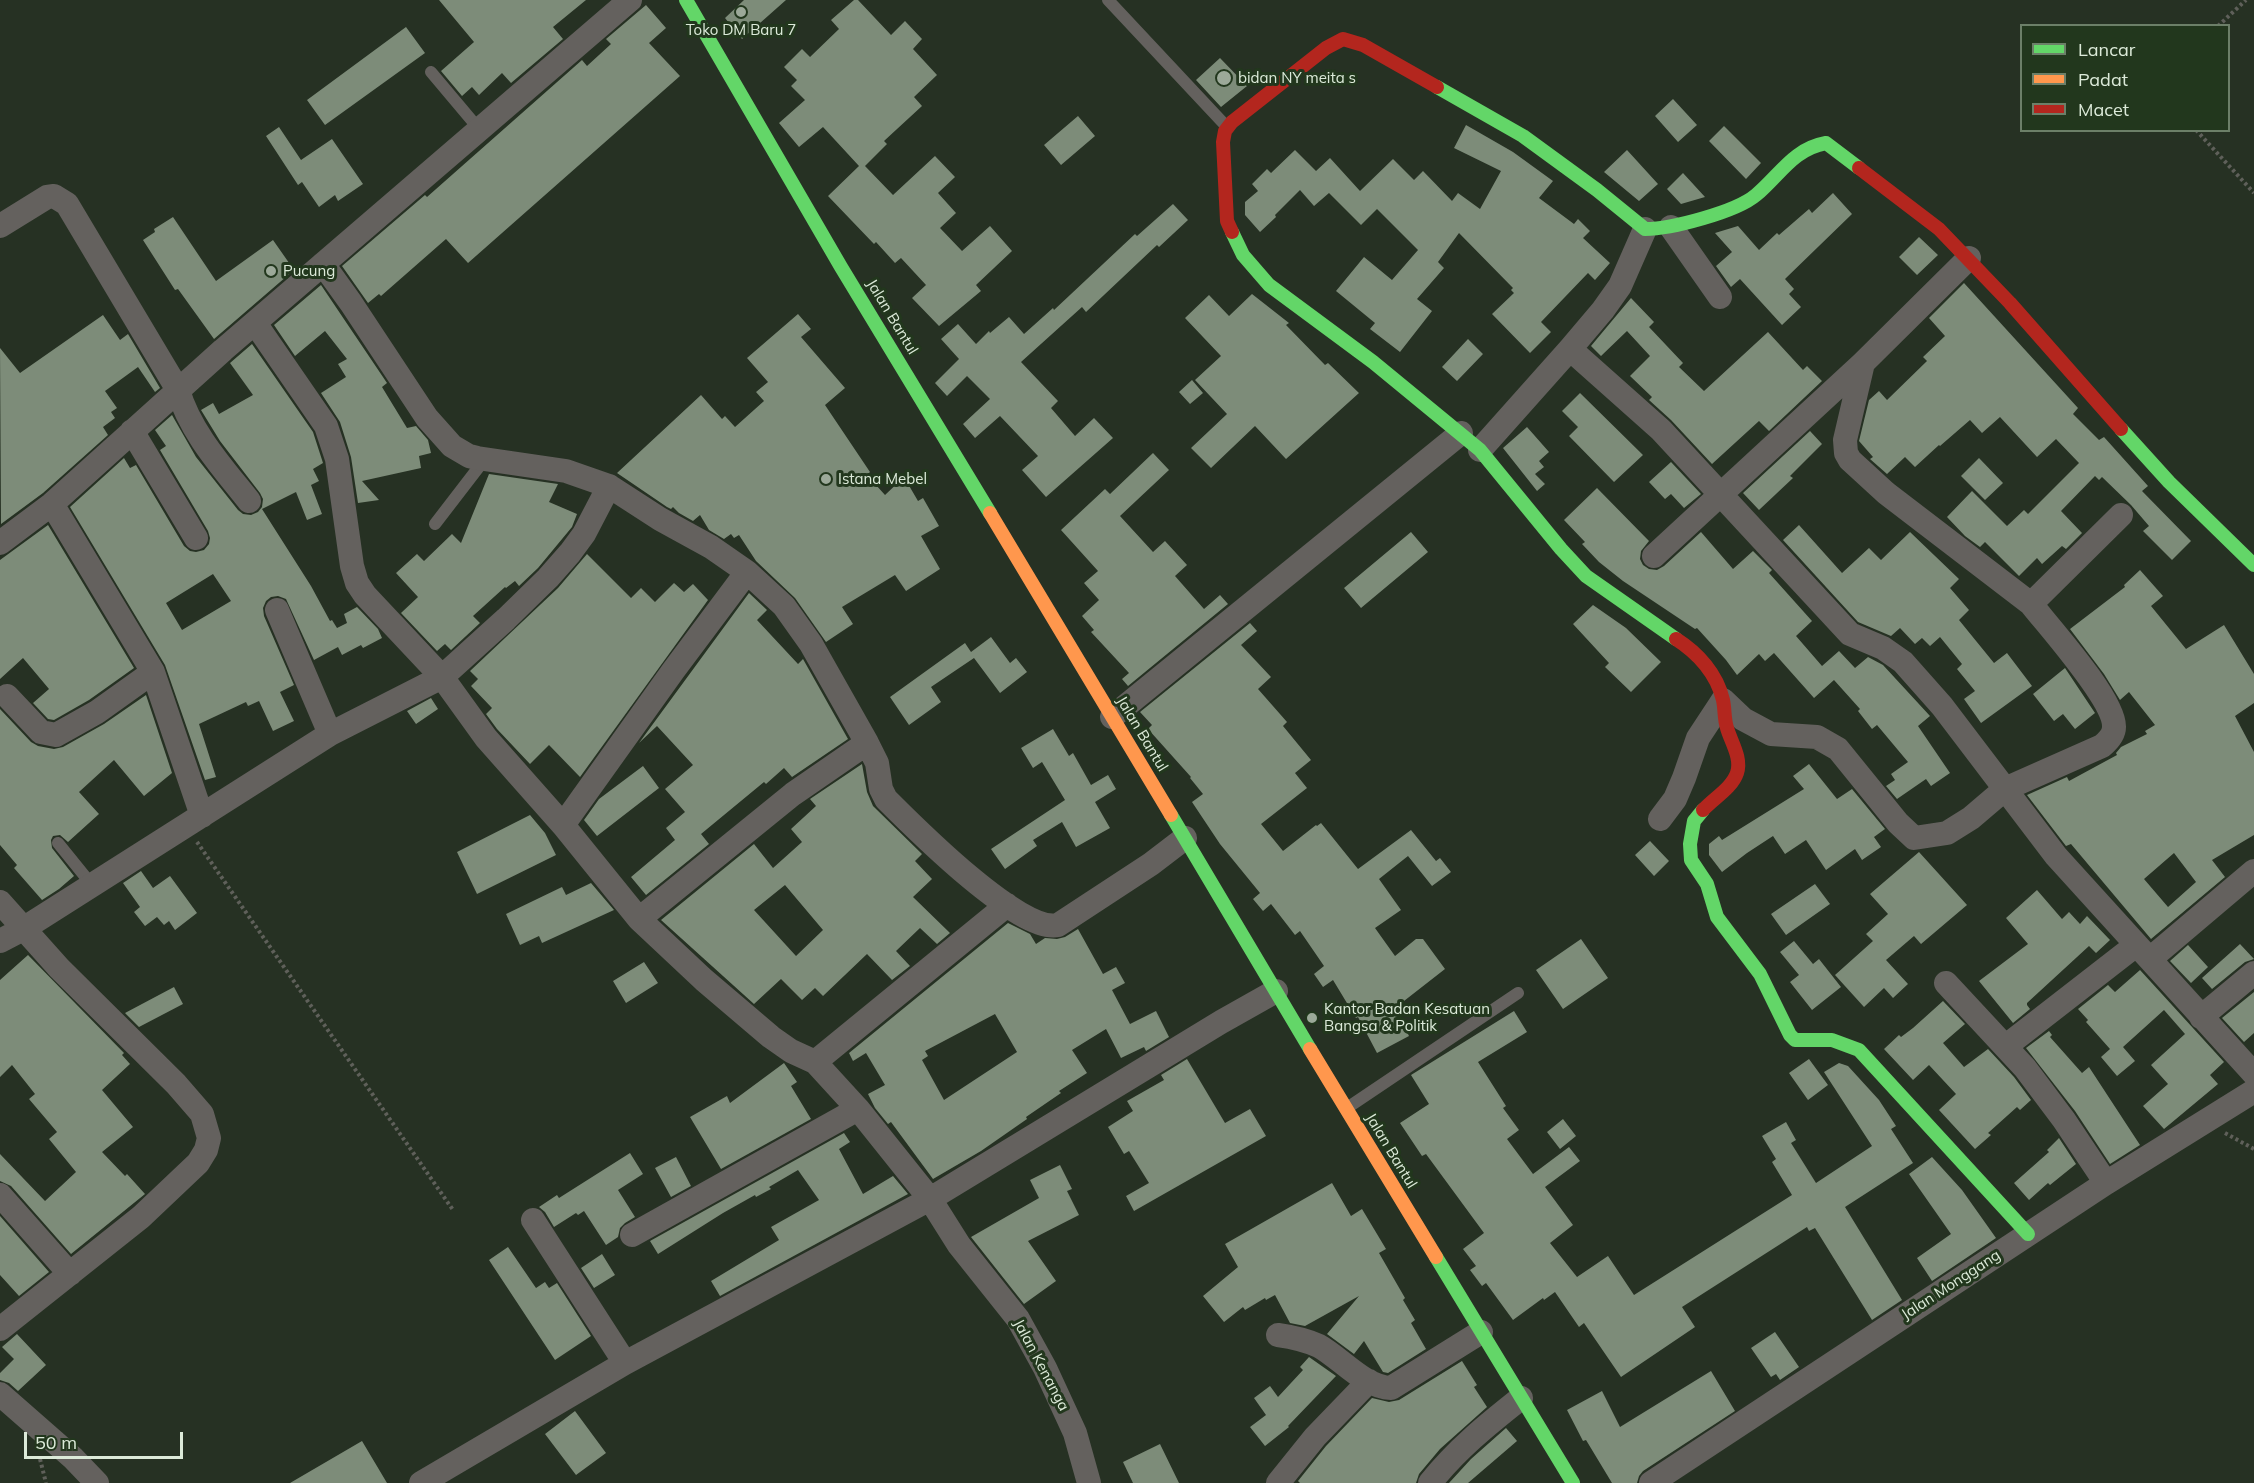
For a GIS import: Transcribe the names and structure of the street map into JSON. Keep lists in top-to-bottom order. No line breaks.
{"streets":{"street":["Jalan Bantul","Jalan Monggang","Jalan Kenanga"]},"places":["Toko DM Baru 7","bidan NY meita s","Pucung","Istana Mebel","Kantor Badan Kesatuan Bangsa & Politik"],"legend":["Lancar","Padat","Macet"],"scale_bar":"50 m"}
